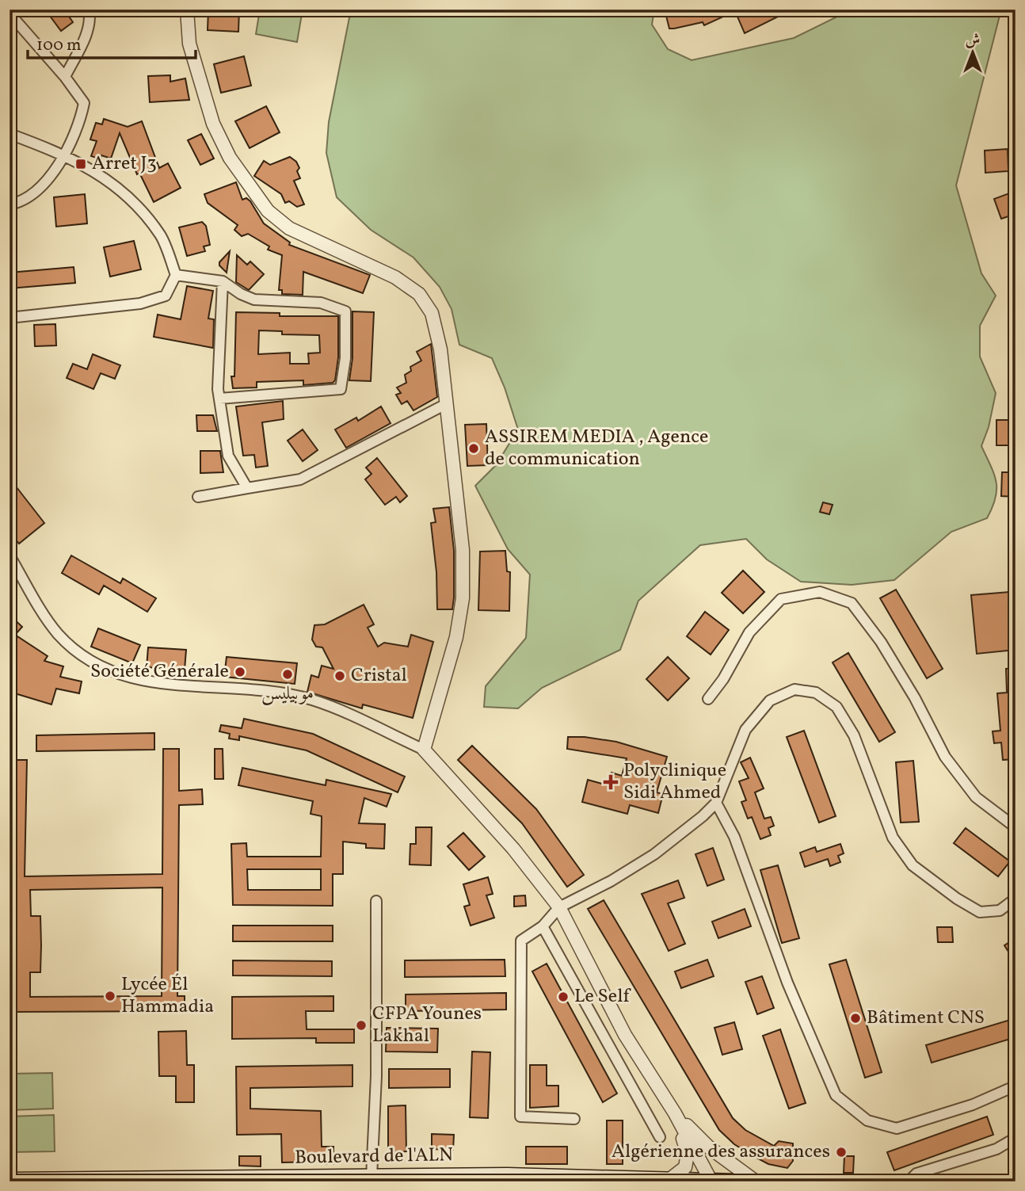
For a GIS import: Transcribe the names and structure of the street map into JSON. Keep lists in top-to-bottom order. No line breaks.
{"streets":{"main road":["Boulevard de l'ALN"]},"places":{"transit":["Arret J3"],"other":["ASSIREM MEDIA , Agence de communication","Société Générale","موبيليس","Cristal","Lycée Él Hammadia","Le Self","Bâtiment CNS","CFPA Younes Lakhal","Algérienne des assurances"],"health":["Polyclinique Sidi Ahmed"]},"scale_bar":"100 m","north":"top"}
